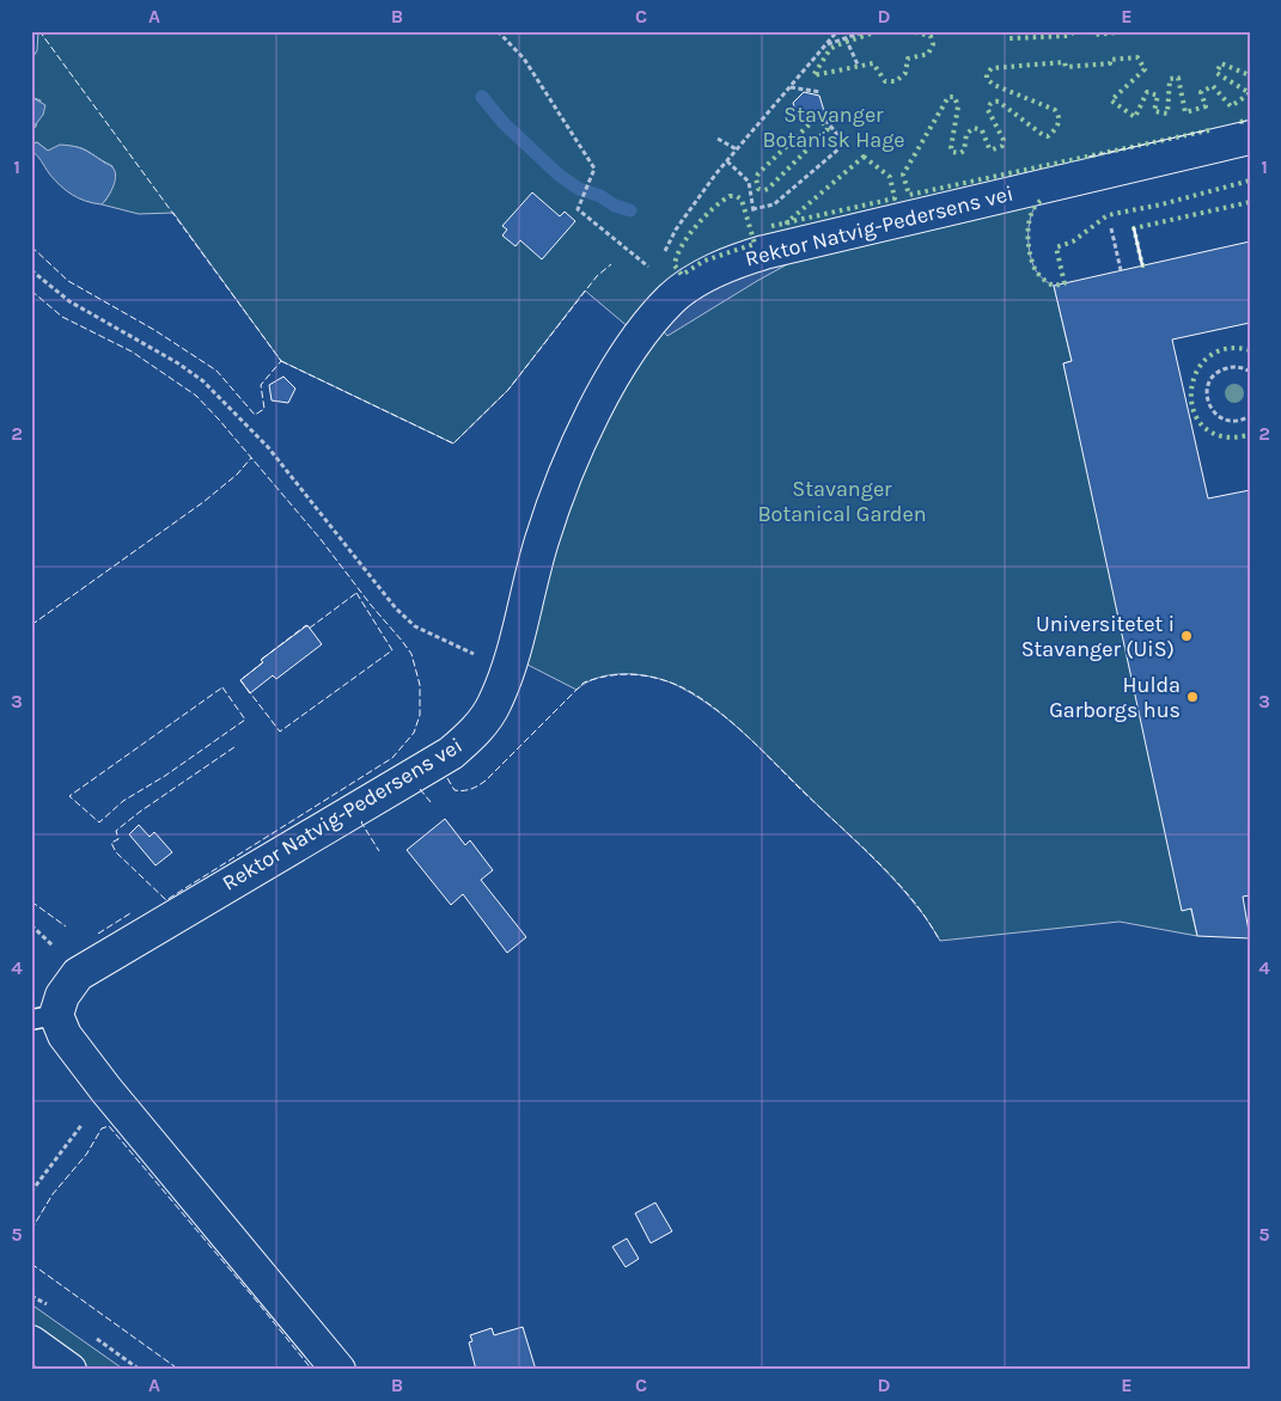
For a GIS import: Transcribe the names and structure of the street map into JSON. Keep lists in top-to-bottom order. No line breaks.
{"streets":{"street":["Rektor Natvig-Pedersens vei"]},"parks":["Stavanger Botanisk Hage","Stavanger Botanical Garden"],"places":["Universitetet i Stavanger (UiS)","Hulda Garborgs hus"],"grid":{"columns":["A","B","C","D","E"],"rows":["1","2","3","4","5"]}}
